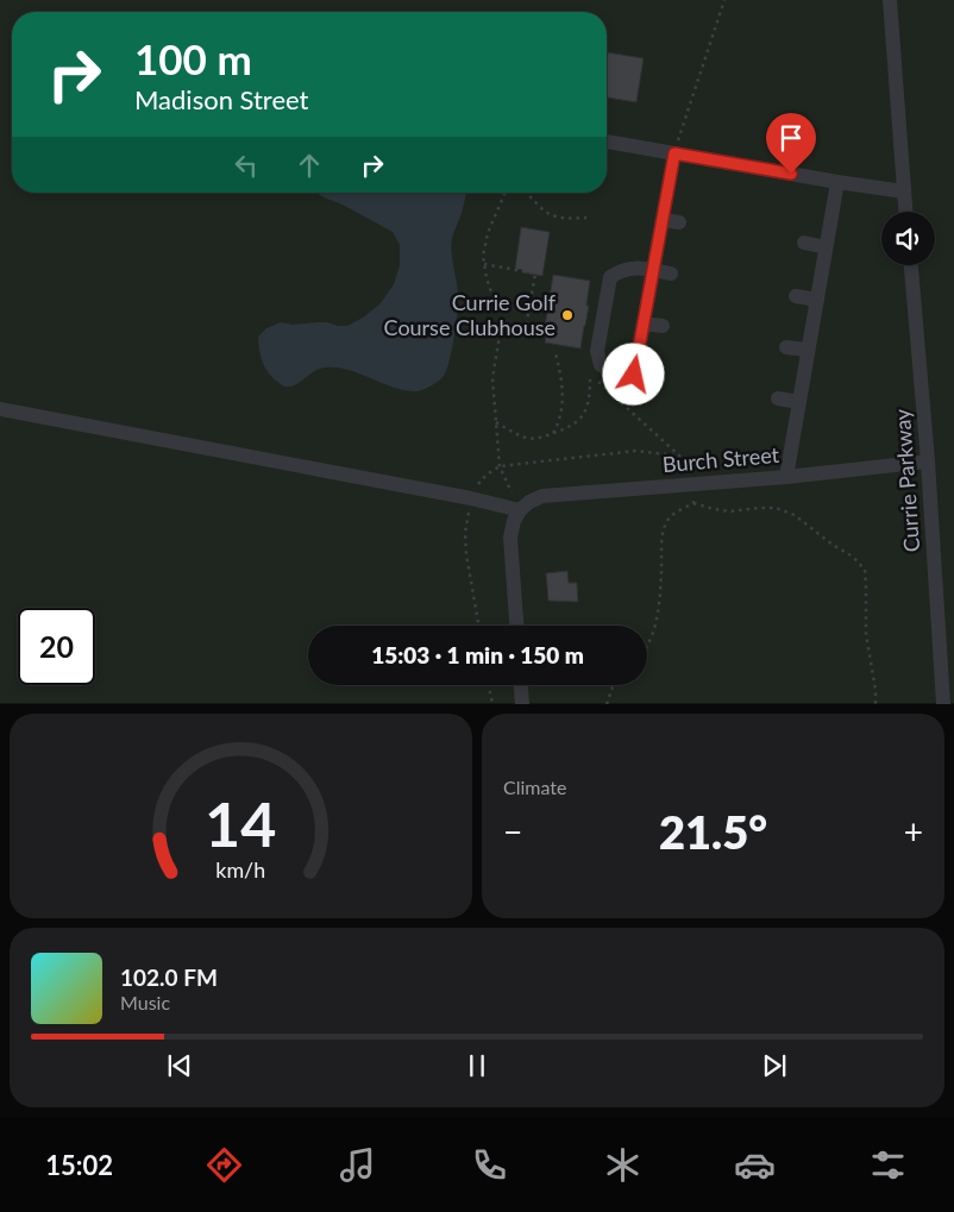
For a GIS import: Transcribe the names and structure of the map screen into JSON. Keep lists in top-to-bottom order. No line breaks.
{"streets":{"street":["Burch Street","Currie Parkway"]},"crossings":[["Burch Street","Currie Parkway"]],"places":["Currie Golf Course Clubhouse"],"page":{"turn":["100 m","Madison Street"],"limit":"20","trip":"15:03 · 1 min · 150 m","tile":"Climate","heat":["−","21.5°","+"],"song":["102.0 FM","Music"],"tabs":"15:02","gauge":["14","km/h"]}}
